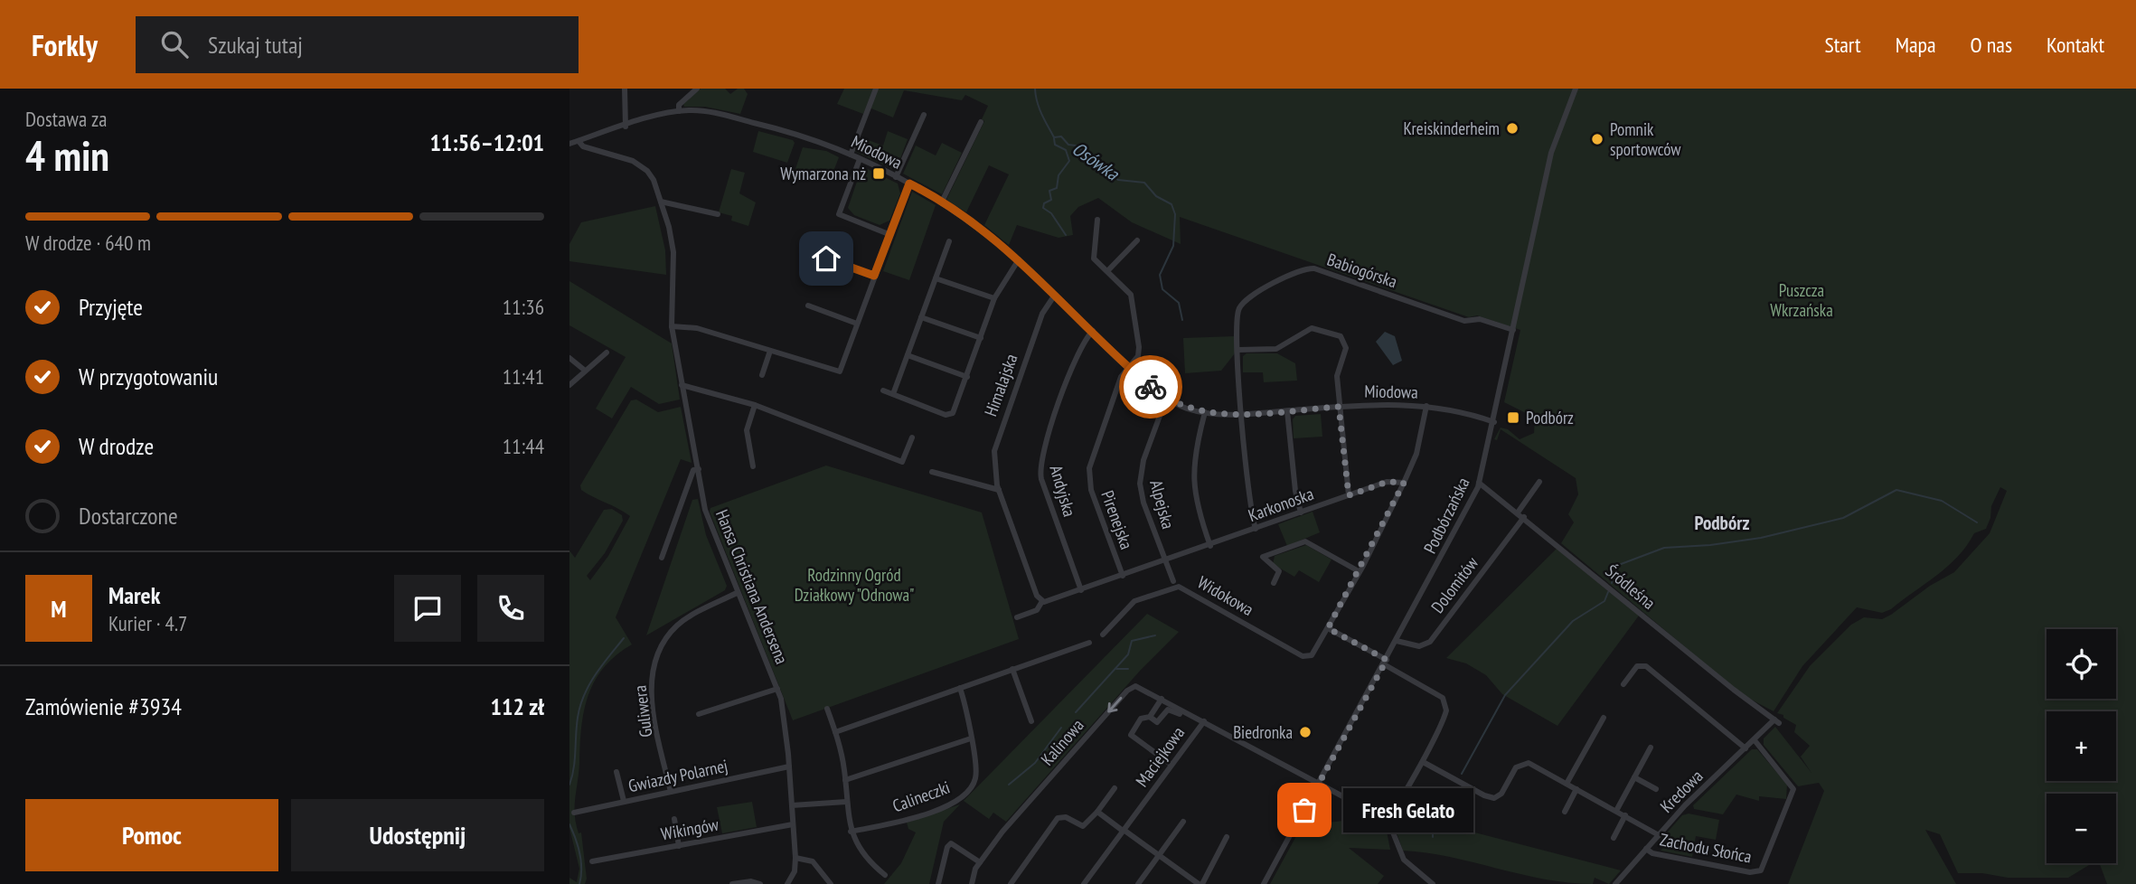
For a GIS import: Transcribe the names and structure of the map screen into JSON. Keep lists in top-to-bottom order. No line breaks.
{"streets":{"street":["Miodowa","Babiogórska","Himalajska","Andyjska","Alpejska","Karkonoska","Podbórzańska","Pirenejska","Dolomitów","Hansa Christiana Andersena","Śródleśna","Widokowa","Guliwera","Kalinowa","Maciejkowa","Gwiazdy Polarnej","Kredowa","Calineczki","Wikingów","Zachodu Słońca"]},"crossings":[["Miodowa","Babiogórska"],["Miodowa","Himalajska"],["Miodowa","Andyjska"],["Miodowa","Alpejska"],["Miodowa","Podbórzańska"],["Miodowa","Pirenejska"],["Miodowa","Hansa Christiana Andersena"],["Babiogórska","Karkonoska"],["Babiogórska","Podbórzańska"],["Alpejska","Karkonoska"],["Karkonoska","Widokowa"],["Podbórzańska","Dolomitów"],["Podbórzańska","Śródleśna"],["Podbórzańska","Maciejkowa"],["Dolomitów","Śródleśna"],["Hansa Christiana Andersena","Guliwera"],["Hansa Christiana Andersena","Gwiazdy Polarnej"],["Hansa Christiana Andersena","Wikingów"],["Śródleśna","Kredowa"],["Guliwera","Gwiazdy Polarnej"],["Kalinowa","Maciejkowa"],["Kredowa","Zachodu Słońca"]],"one_way":["Kalinowa"],"districts":["Podbórz"],"water":["Osówka"],"parks":["Puszcza Wkrzańska","Rodzinny Ogród Działkowy \"Odnowa\""],"places":{"other":["Kreiskinderheim","Pomnik sportowców","Biedronka","Fresh Gelato"],"transit":["Wymarzona nż","Podbórz"]},"page":{"header":"Forkly","search":"Szukaj tutaj","nav":["Start","Mapa","O nas","Kontakt"],"heading":["4 min","Dostawa za","11:56–12:01"],"panel":["Marek","Kurier · 4.7","Zamówienie #3934","112 zł"],"bar":"W drodze · 640 m","list":[["Przyjęte","11:36"],["W przygotowaniu","11:41"],["W drodze","11:44"],"Dostarczone"],"round":"M","map_buttons":["+","−"],"buttons":["Pomoc","Udostępnij"],"bubble":"Fresh Gelato"}}
